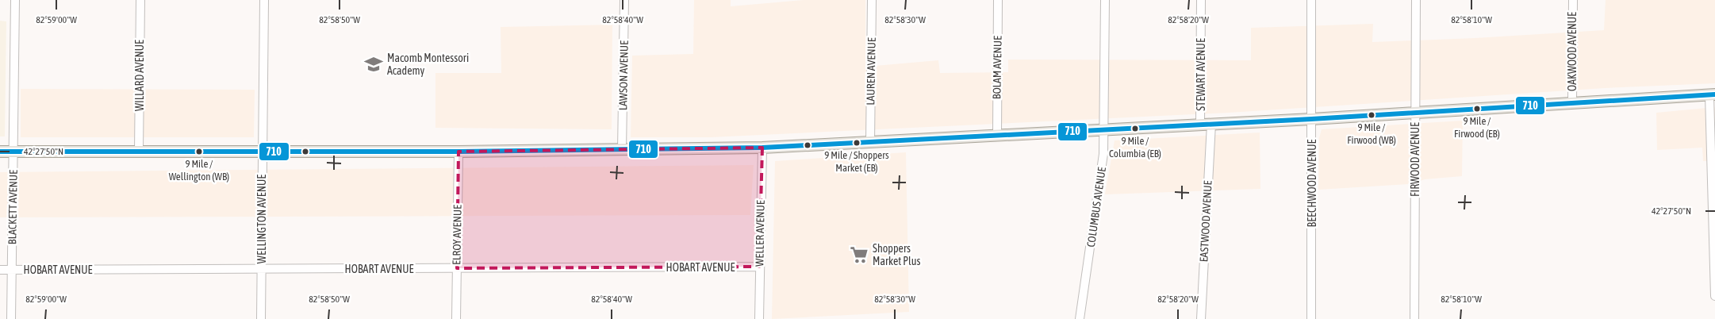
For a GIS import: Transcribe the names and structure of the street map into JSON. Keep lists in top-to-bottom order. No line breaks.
{"streets":{"street":["OAKWOOD AVENUE","BOLAM AVENUE","LAUREN AVENUE","STEWART AVENUE","WILLARD AVENUE","LAWSON AVENUE","FIRWOOD AVENUE","BEECHWOOD AVENUE","BLACKETT AVENUE","COLUMBUS AVENUE","WELLINGTON AVENUE","EASTWOOD AVENUE","WELLER AVENUE","ELROY AVENUE","HOBART AVENUE"]},"crossings":[["BLACKETT AVENUE","HOBART AVENUE"],["WELLINGTON AVENUE","HOBART AVENUE"],["WELLER AVENUE","HOBART AVENUE"],["ELROY AVENUE","HOBART AVENUE"]],"places":{"school or university":["Macomb Montessori Academy"],"other":["9 Mile / Firwood (EB)","9 Mile / Firwood (WB)","9 Mile / Columbia (EB)","9 Mile / Shoppers Market (EB)","9 Mile / Wellington (WB)"],"supermarket":["Shoppers Market Plus"]},"lines":["transit line 710"],"coordinates":["82°59'00\"W","82°58'50\"W","82°58'40\"W","82°58'30\"W","82°58'20\"W","82°58'10\"W","42°27'50\"N"]}
